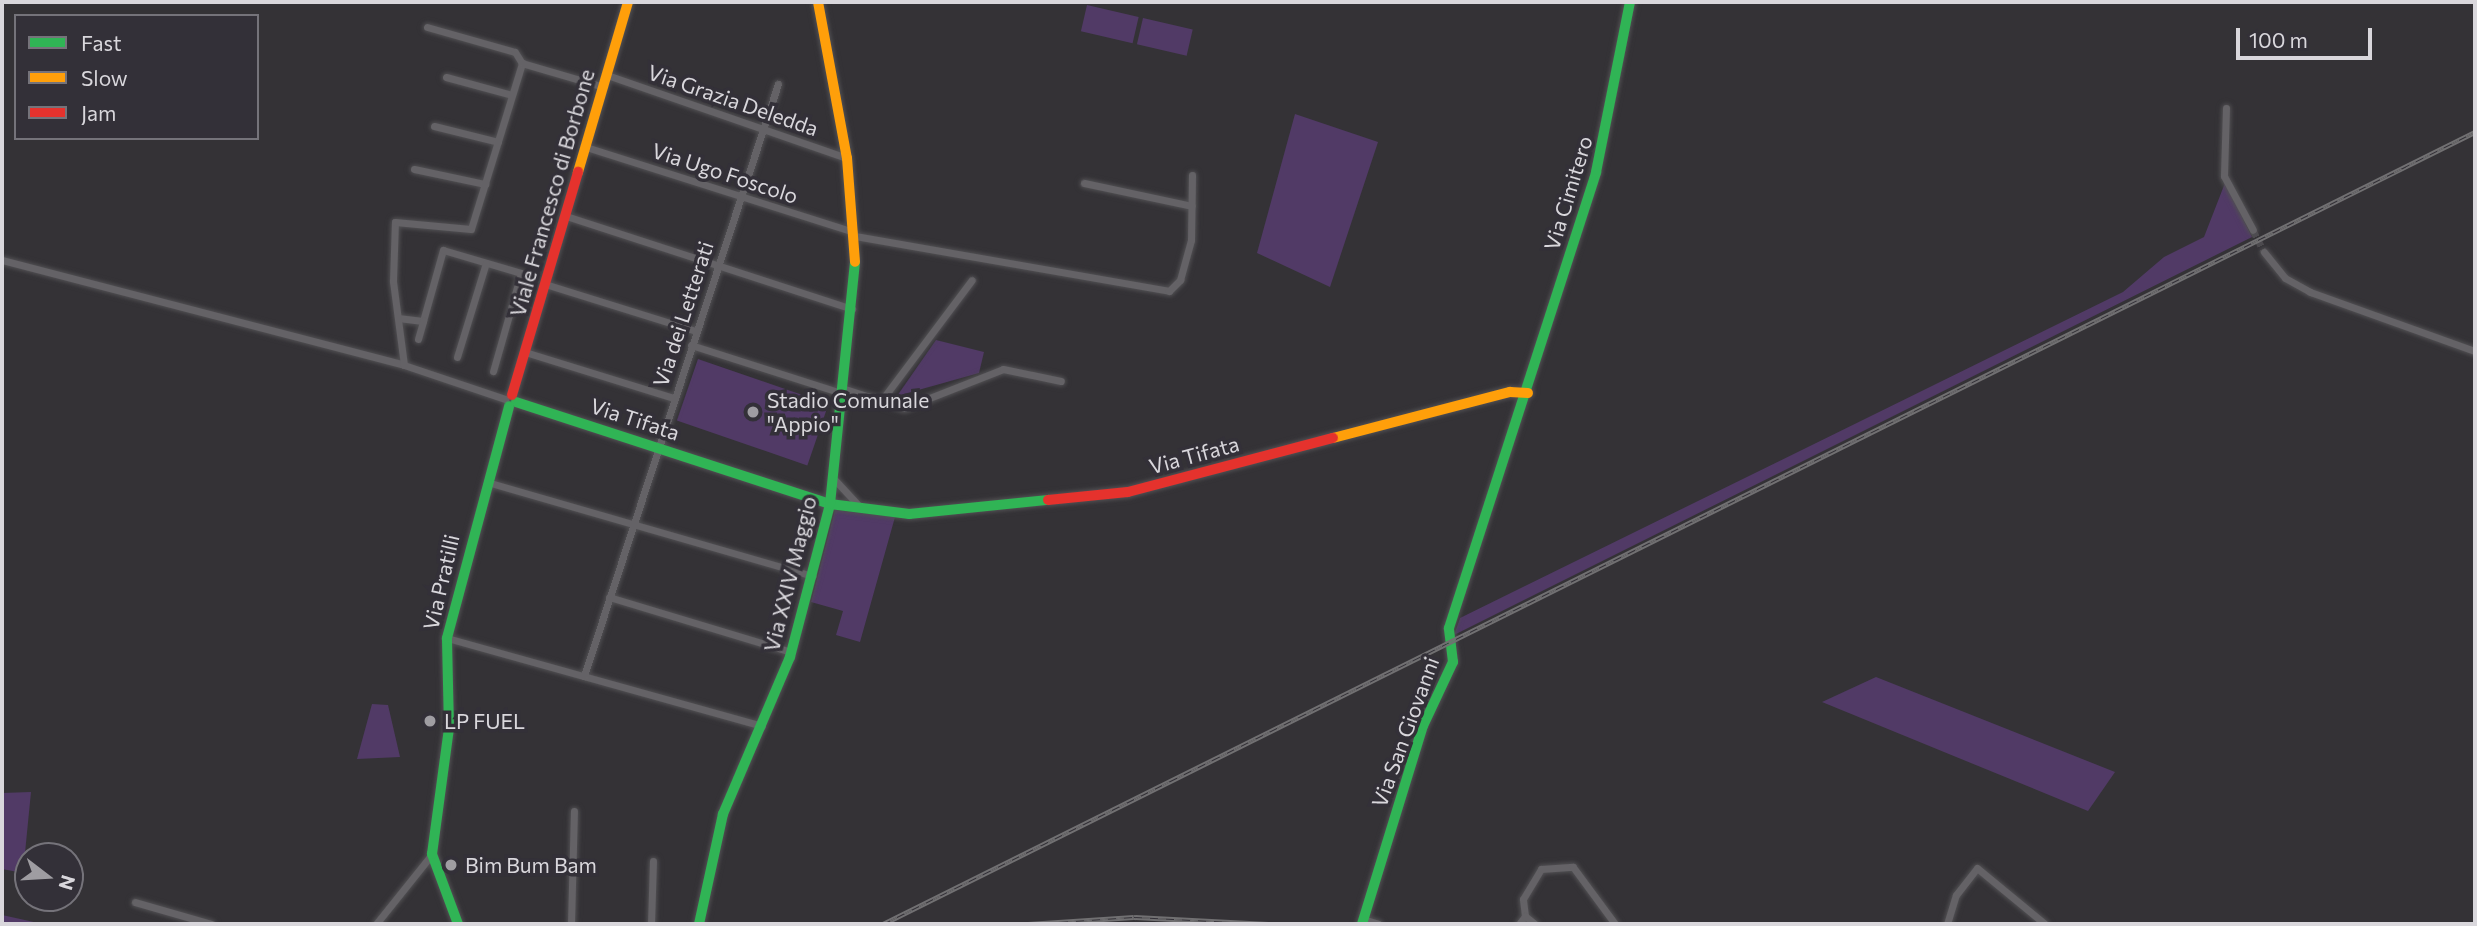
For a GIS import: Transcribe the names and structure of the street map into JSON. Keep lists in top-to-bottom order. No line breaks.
{"streets":{"street":["Via Grazia Deledda","Via Ugo Foscolo","Viale Francesco di Borbone","Via Cimitero","Via dei Letterati","Via Tifata","Via XXIV Maggio","Via Pratilli","Via San Giovanni"]},"crossings":[["Via Grazia Deledda","Viale Francesco di Borbone"],["Via Grazia Deledda","Via dei Letterati"],["Via Grazia Deledda","Via XXIV Maggio"],["Via Ugo Foscolo","Viale Francesco di Borbone"],["Via Ugo Foscolo","Via dei Letterati"],["Via Ugo Foscolo","Via XXIV Maggio"],["Viale Francesco di Borbone","Via Tifata"],["Viale Francesco di Borbone","Via Pratilli"],["Via Cimitero","Via Tifata"],["Via Cimitero","Via San Giovanni"],["Via dei Letterati","Via Tifata"],["Via Tifata","Via XXIV Maggio"],["Via Tifata","Via Pratilli"],["Via Tifata","Via San Giovanni"]],"places":["Stadio Comunale \"Appio\"","LP FUEL","Bim Bum Bam"],"legend":["Fast","Slow","Jam"],"scale_bar":"100 m","north":"right"}
